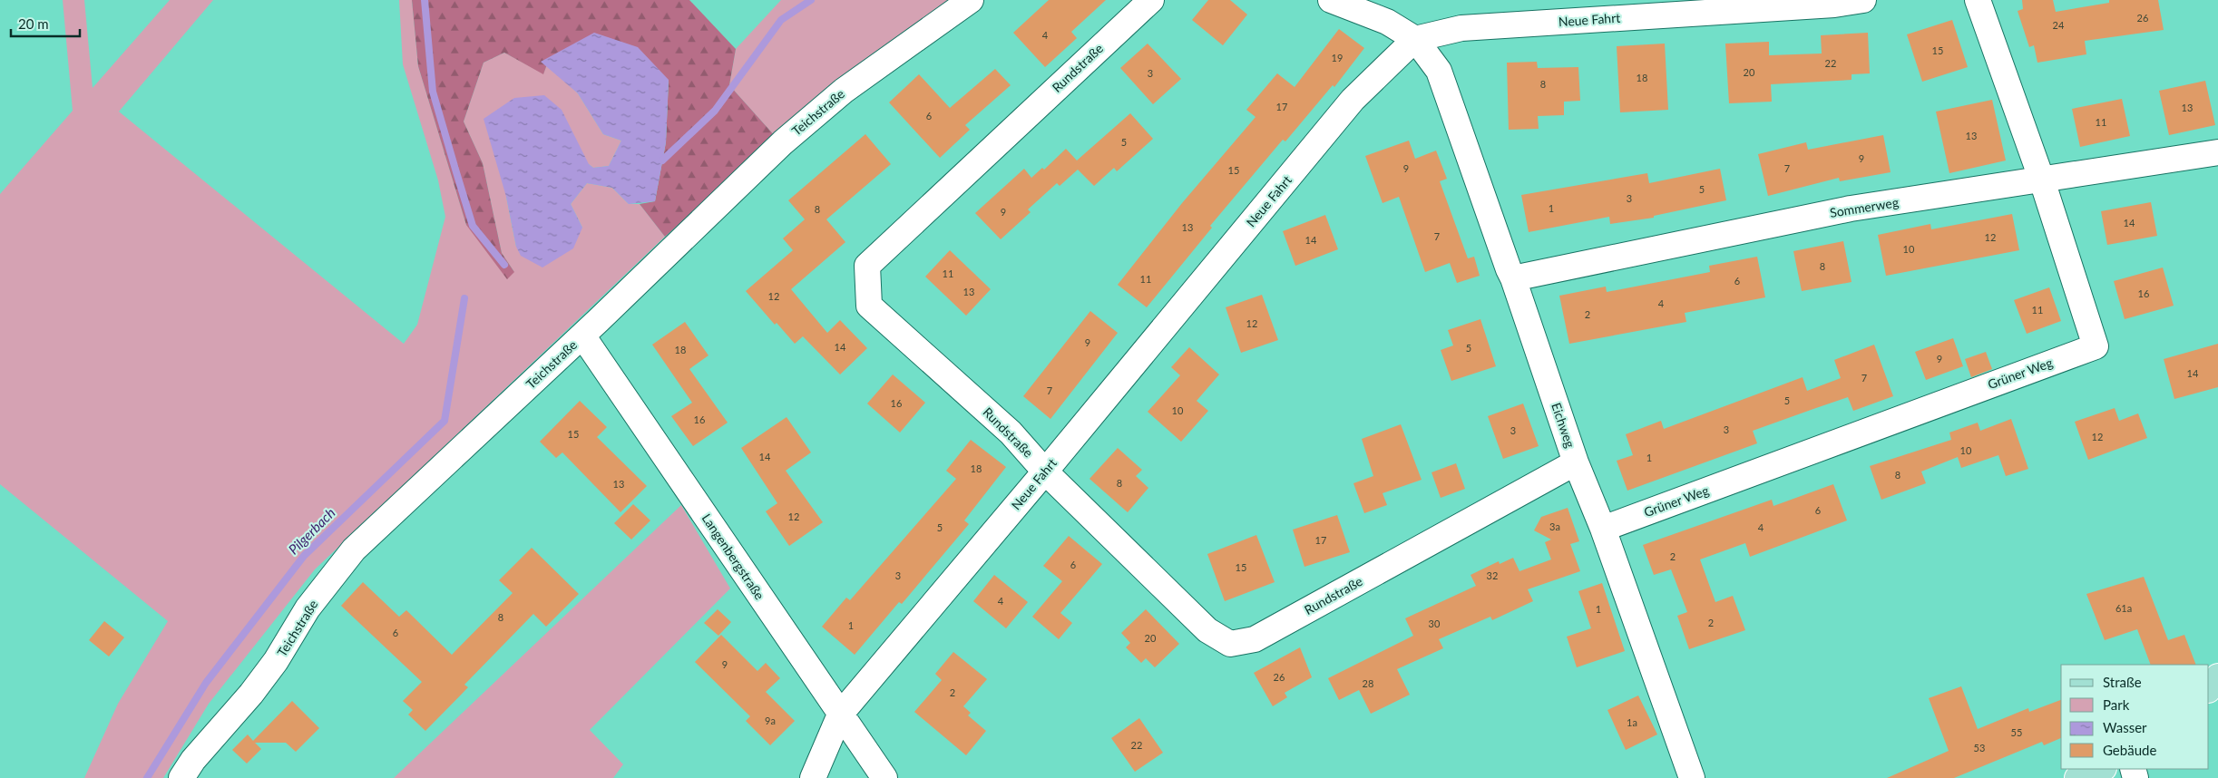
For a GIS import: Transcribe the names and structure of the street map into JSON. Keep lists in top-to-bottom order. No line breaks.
{"streets":{"street":["Neue Fahrt","Rundstraße","Teichstraße","Sommerweg","Grüner Weg","Eichweg","Langenbergstraße"]},"crossings":[["Neue Fahrt","Rundstraße"],["Neue Fahrt","Eichweg"],["Neue Fahrt","Langenbergstraße"],["Rundstraße","Eichweg"],["Teichstraße","Langenbergstraße"],["Sommerweg","Grüner Weg"],["Sommerweg","Eichweg"],["Grüner Weg","Eichweg"]],"water":["Pilgerbach"],"house_numbers":["26","24","4","15","19","22","20","3","18","8","17","13","6","11","13","5","9","9","7","15","5","3","1","8","9","14","13","7","12","14","10","8","11","11","6","13","16","12","4","11","2","12","9","14","5","18","9","14","7","7","5","16","10","16","3","3","15","12","10","14","1","18","8","8","13","6","12","3a","5","4","17","2","6","15","3","32","4","61a","1","8","2","30","1","6","20","9","26","28","2","9a","1a","55","22","53"],"legend":["Straße","Park","Wasser","Gebäude"],"scale_bar":"20 m"}
